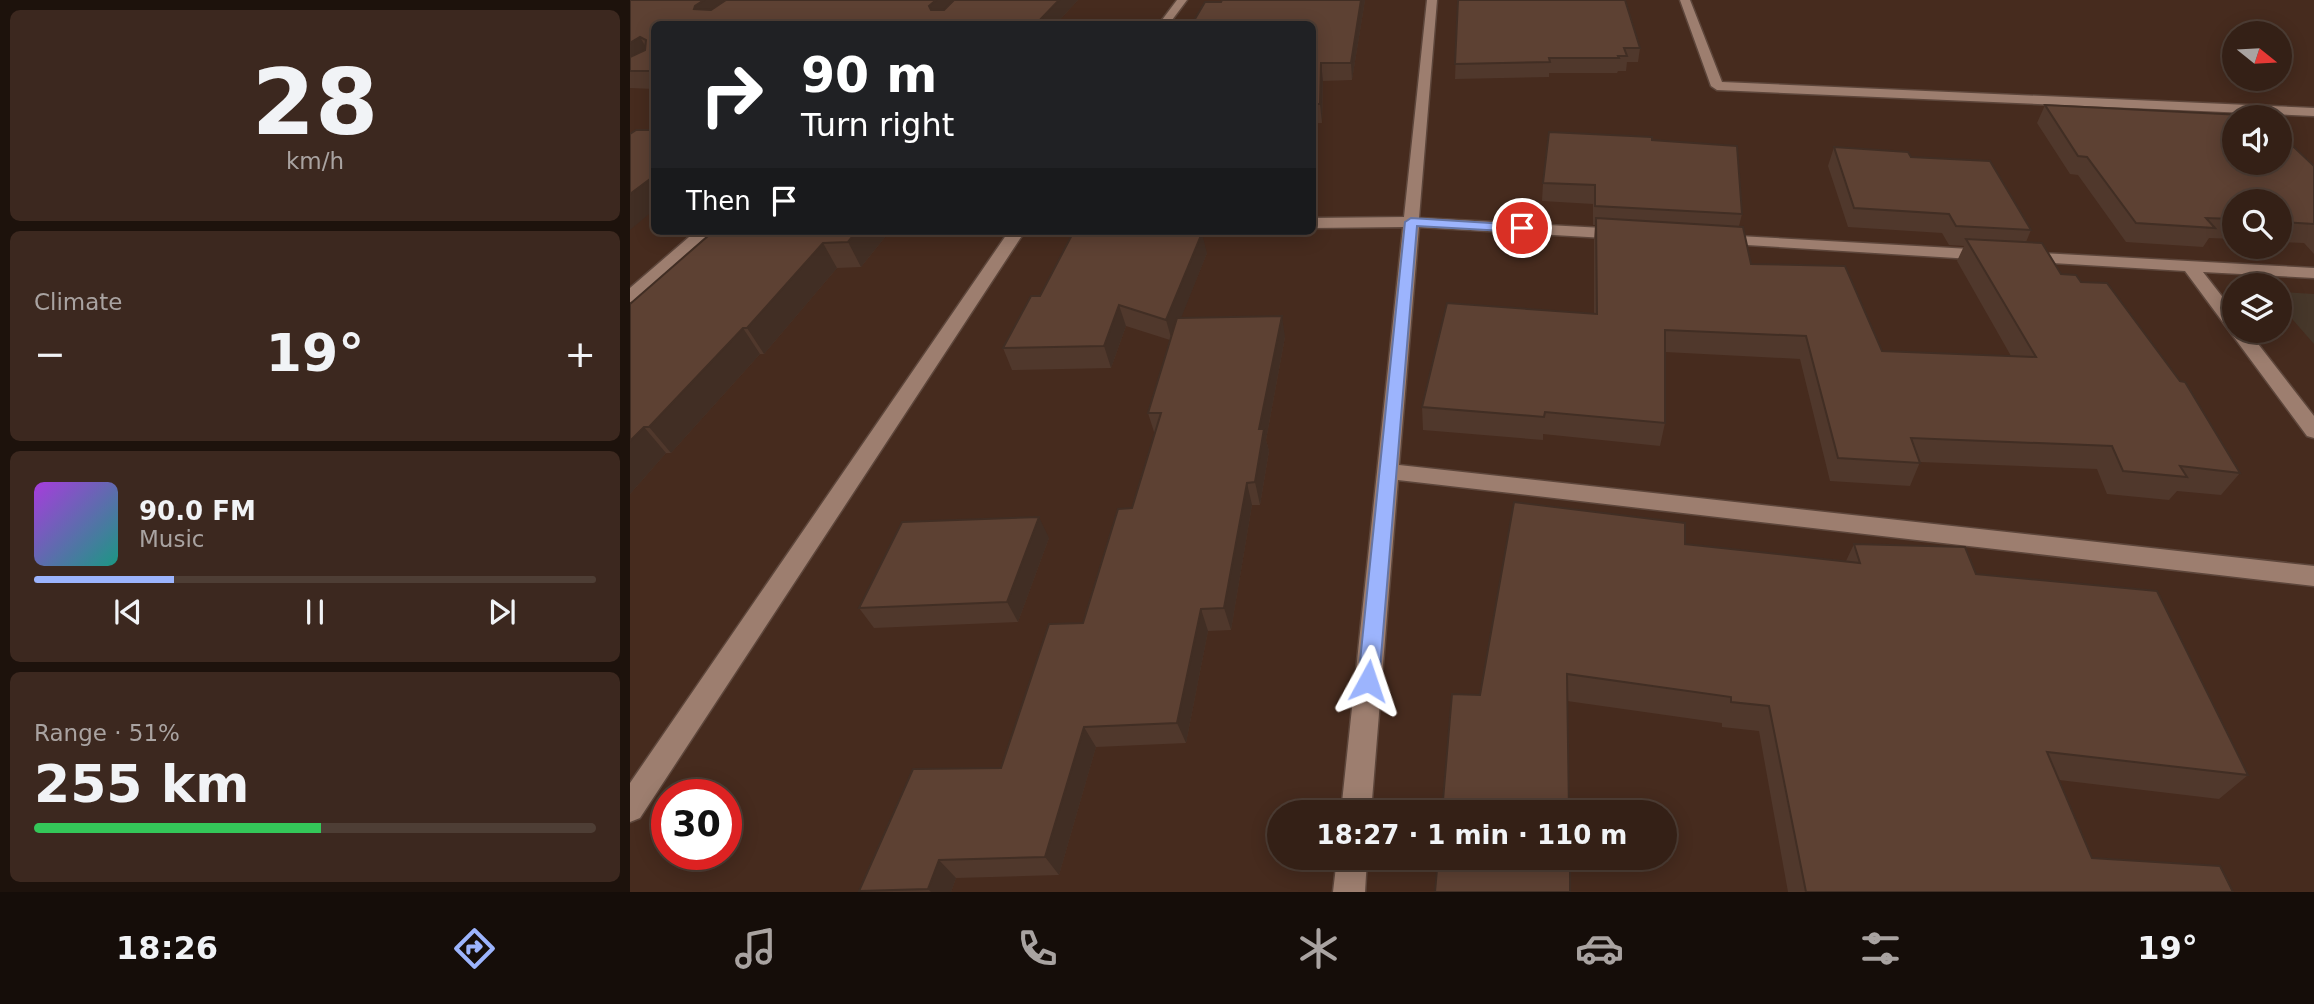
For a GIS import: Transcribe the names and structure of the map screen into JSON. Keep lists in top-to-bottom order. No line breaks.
{"north":"right","page":{"tile":[["28","km/h"],"Climate",["Range · 51%","255 km"]],"turn":["90 m","Turn right"],"then":"Then","heat":["−","19°","+"],"song":["90.0 FM","Music"],"limit":"30","trip":"18:27 · 1 min · 110 m","tabs":["18:26","19°"]}}
